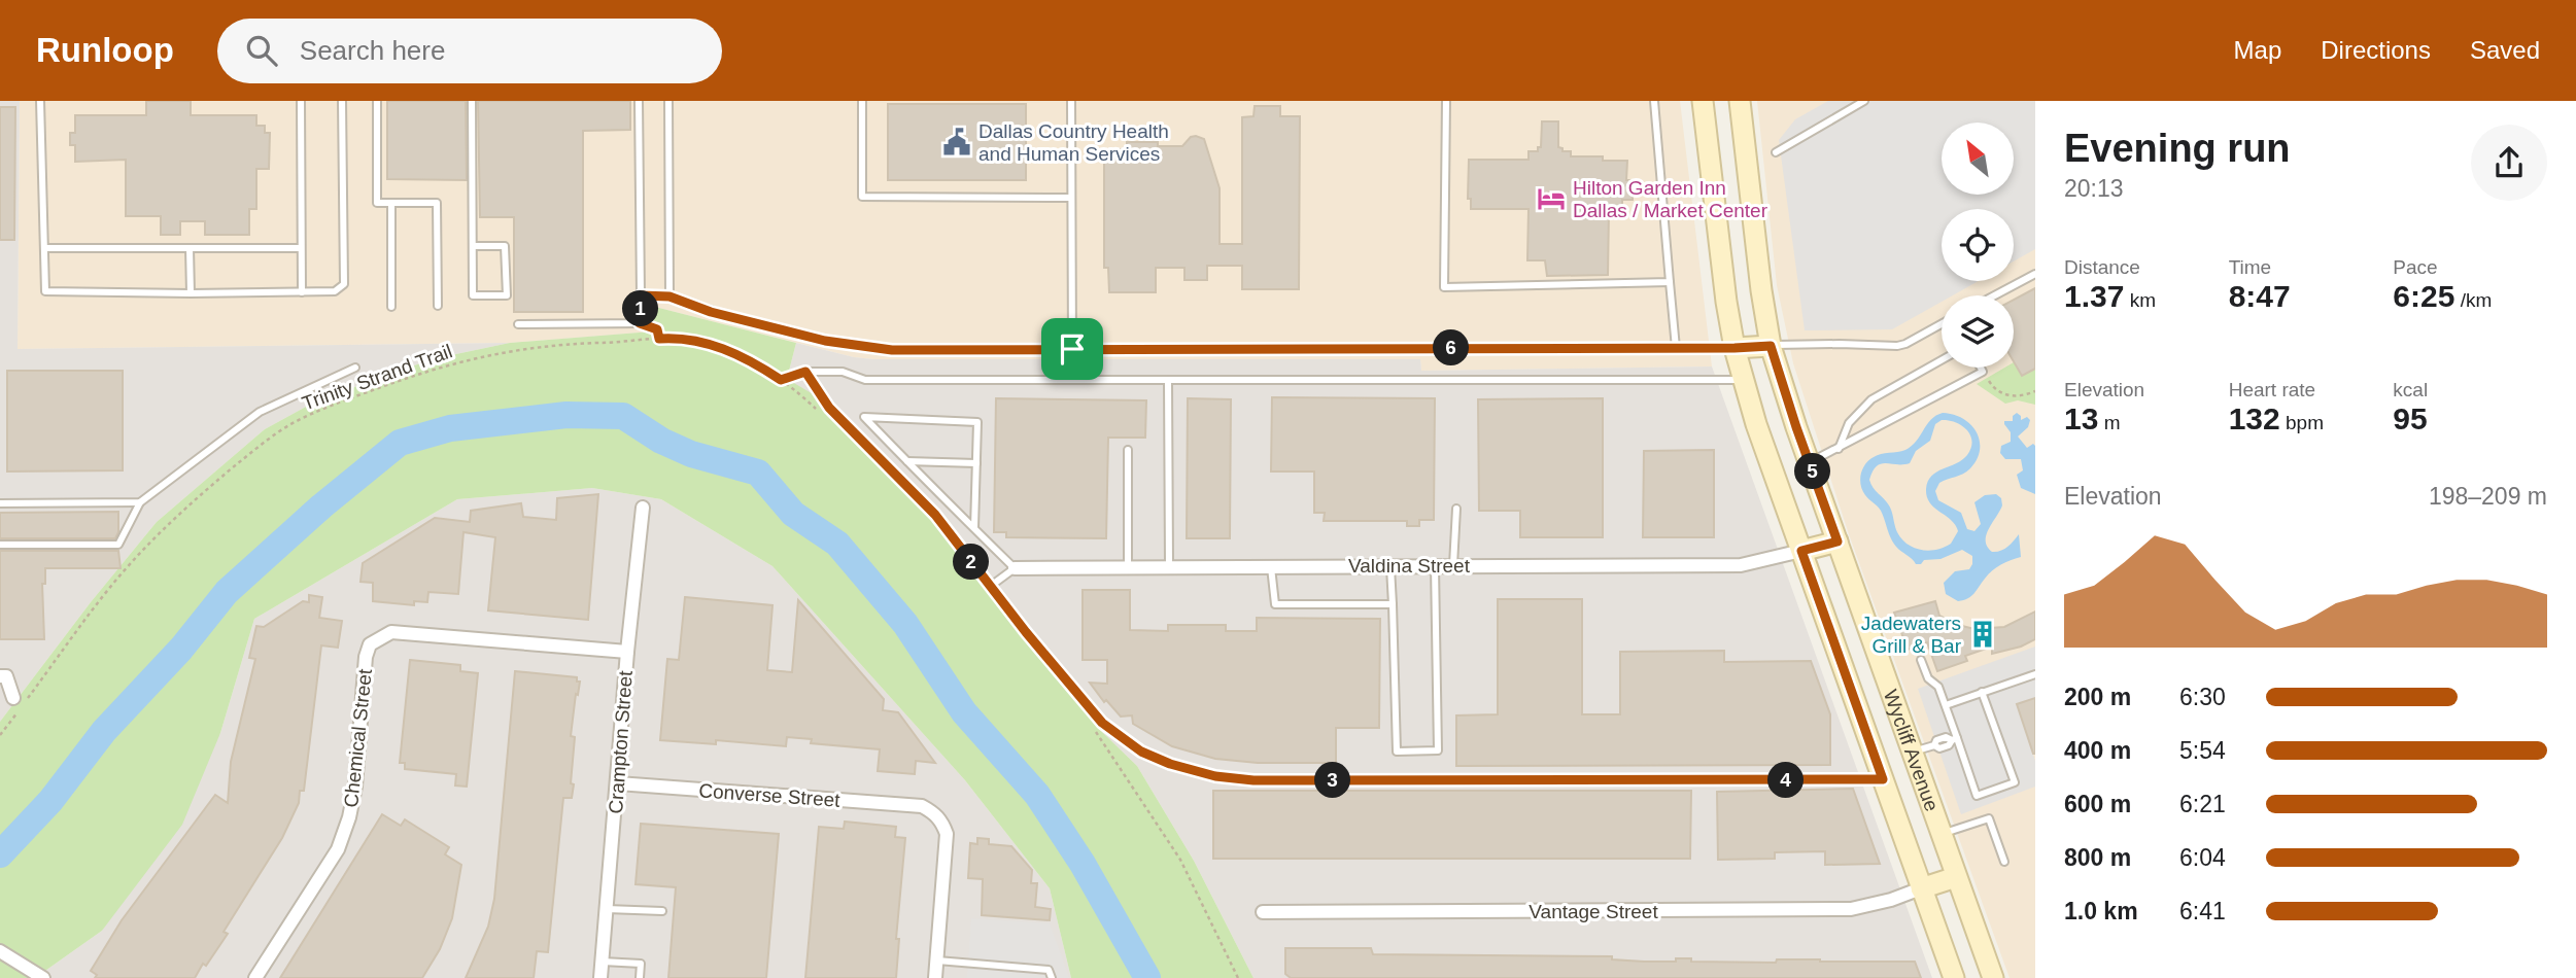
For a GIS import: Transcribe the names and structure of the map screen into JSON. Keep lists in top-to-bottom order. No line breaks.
{"streets":{"main road":["Wycliff Avenue"],"street":["Valdina Street","Chemical Street","Crampton Street","Converse Street","Vantage Street"],"path":["Trinity Strand Trail"]},"crossings":[["Valdina Street","Wycliff Avenue"],["Chemical Street","Crampton Street"],["Crampton Street","Converse Street"],["Wycliff Avenue","Vantage Street"]],"places":{"public building":["Dallas Country Health and Human Services"],"hotel":["Hilton Garden Inn Dallas / Market Center"],"building":["Jadewaters Grill & Bar"]},"north":"top left","page":{"header":"Runloop","search":"Search here","nav":["Map","Directions","Saved"],"heading":["Evening run","20:13"],"stats":[["Distance","1.37 km"],["Time","8:47"],["Pace","6:25 /km"],["Elevation","13 m"],["Heart rate","132 bpm"],["kcal","95"]],"pins":["1","6","5","2","3","4"],"chart":["Elevation","198–209 m"],"list":[{"name":"200 m","note":"6:30"},{"name":"400 m","note":"5:54"},{"name":"600 m","note":"6:21"},{"name":"800 m","note":"6:04"},{"name":"1.0 km","note":"6:41"}]}}
